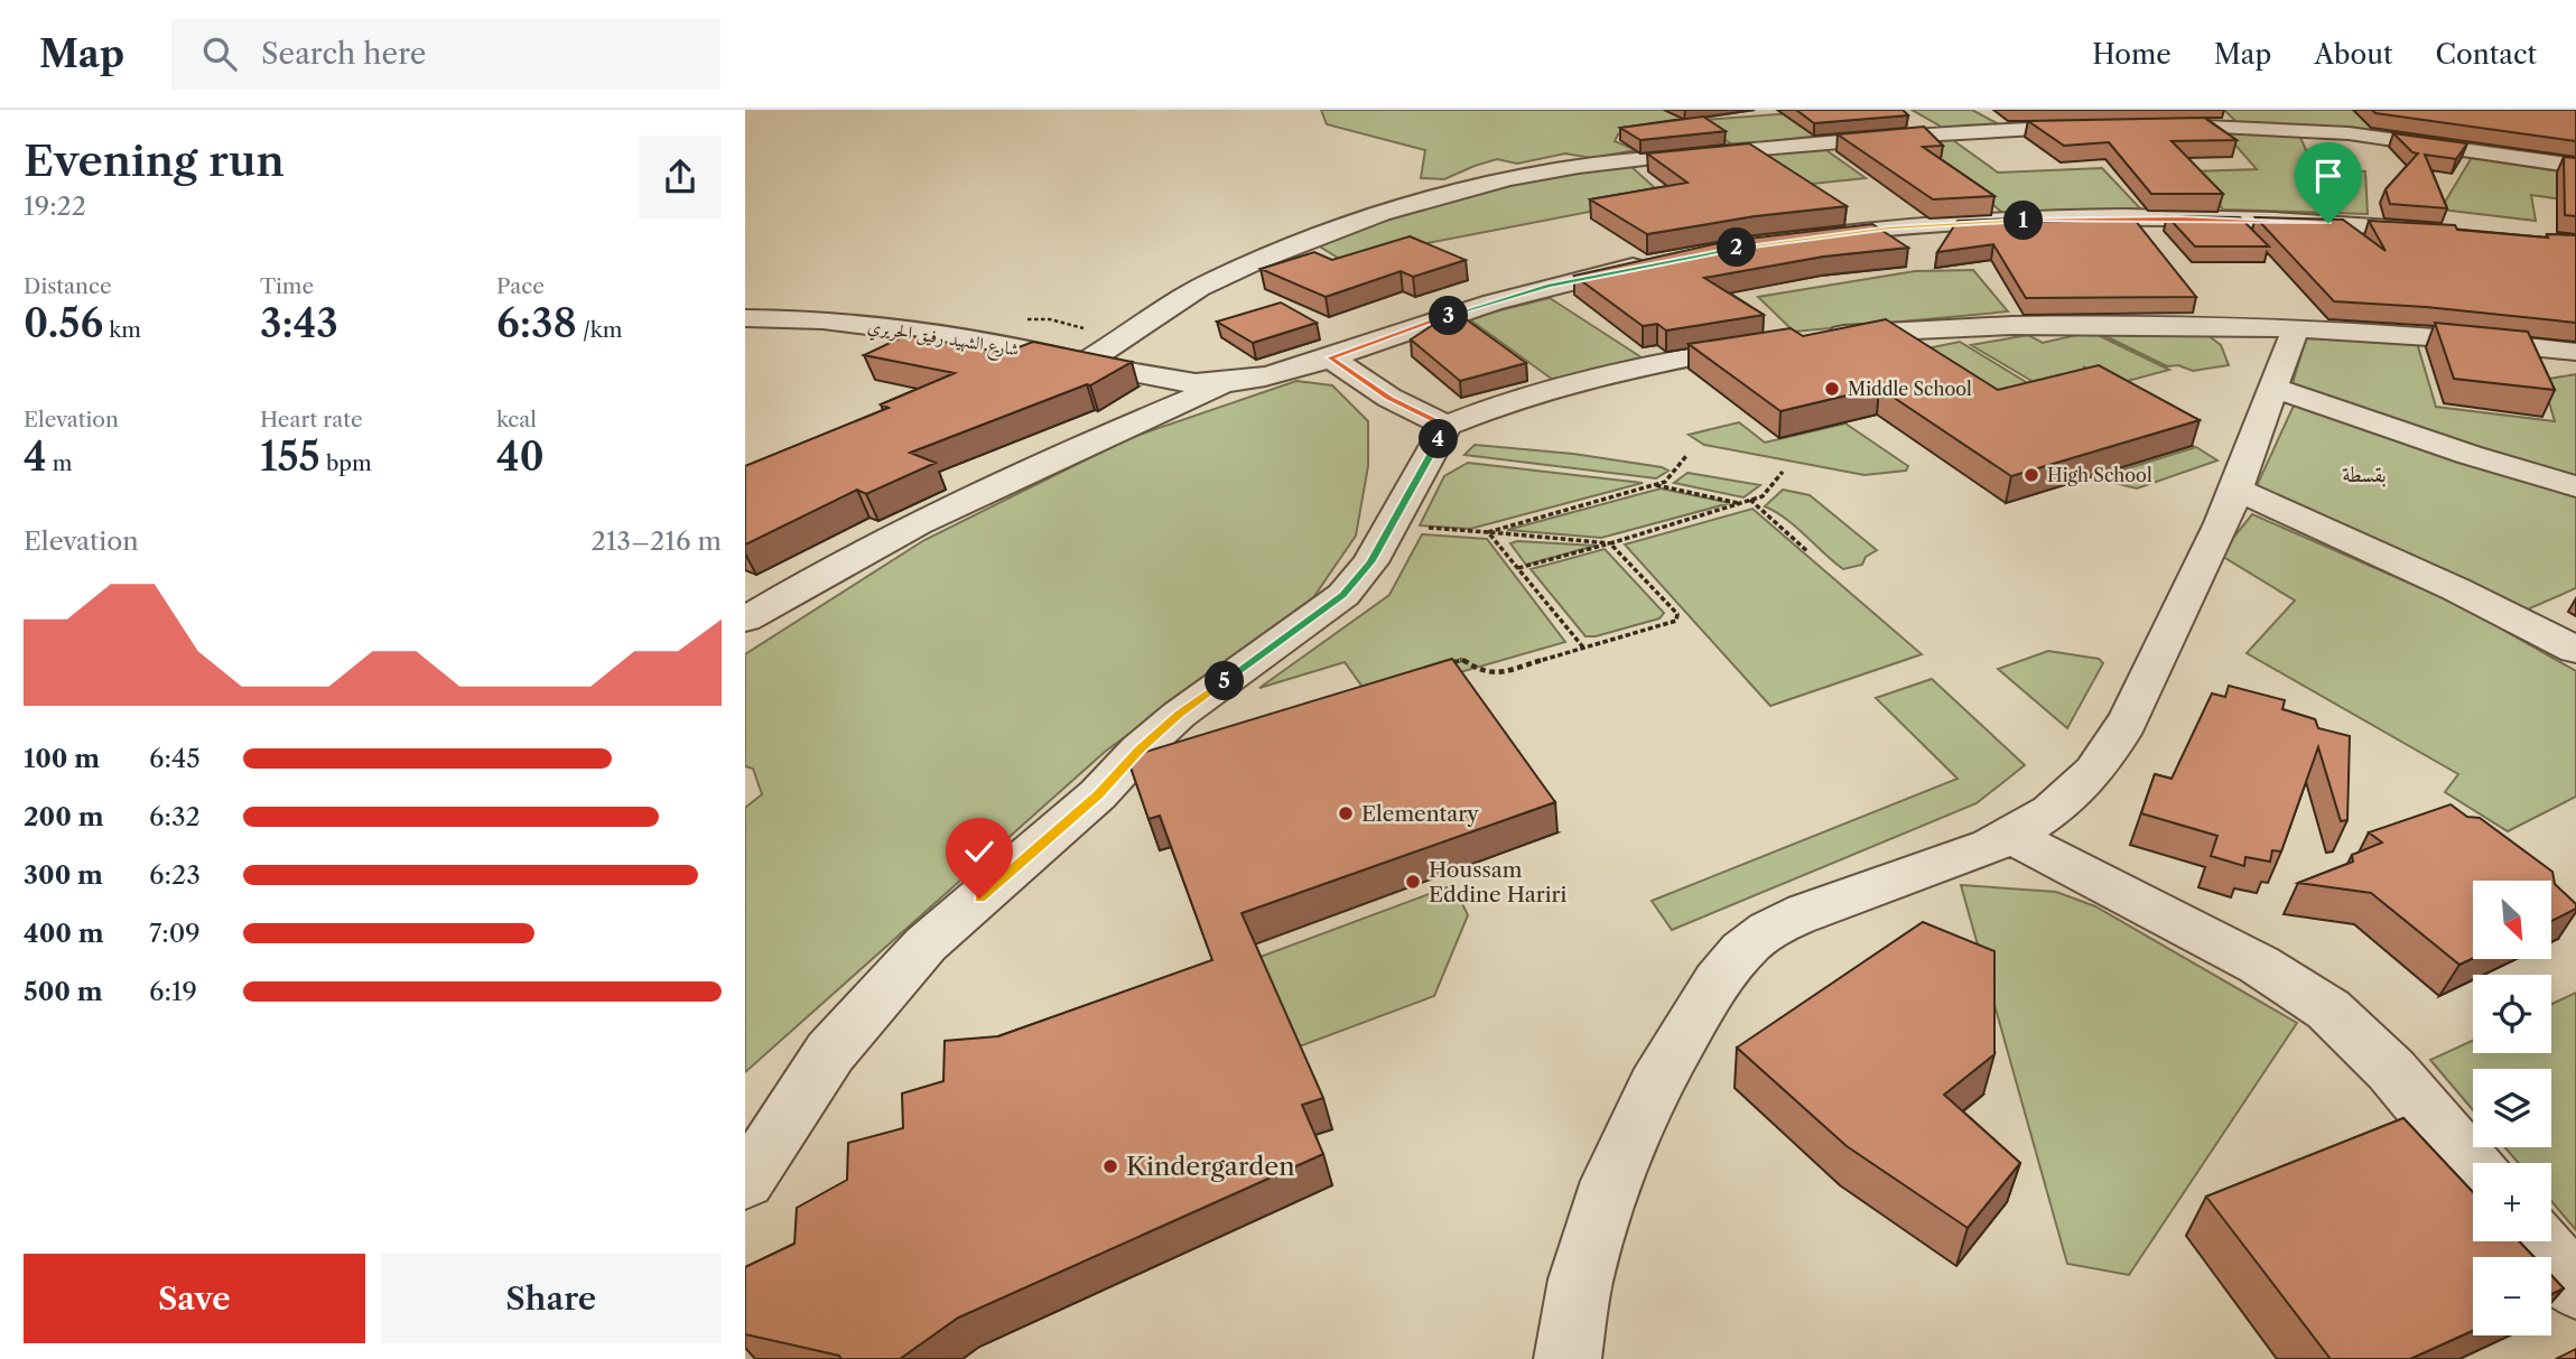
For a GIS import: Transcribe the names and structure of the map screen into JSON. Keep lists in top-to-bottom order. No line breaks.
{"streets":{"street":["شارع الشهيد رفيق الحريري"]},"districts":["بقسطة"],"places":["Middle School","High School","Elementary","Houssam Eddine Hariri","Kindergarden"],"north":"bottom right","page":{"header":"Map","search":"Search here","nav":["Home","Map","About","Contact"],"heading":["Evening run","19:22"],"pins":["1","2","3","4","5"],"stats":[["Distance","0.56 km"],["Time","3:43"],["Pace","6:38 /km"],["Elevation","4 m"],["Heart rate","155 bpm"],["kcal","40"]],"chart":["Elevation","213–216 m"],"list":[{"name":"100 m","note":"6:45"},{"name":"200 m","note":"6:32"},{"name":"300 m","note":"6:23"},{"name":"400 m","note":"7:09"},{"name":"500 m","note":"6:19"}],"map_buttons":["+","−"],"buttons":["Save","Share"]}}
